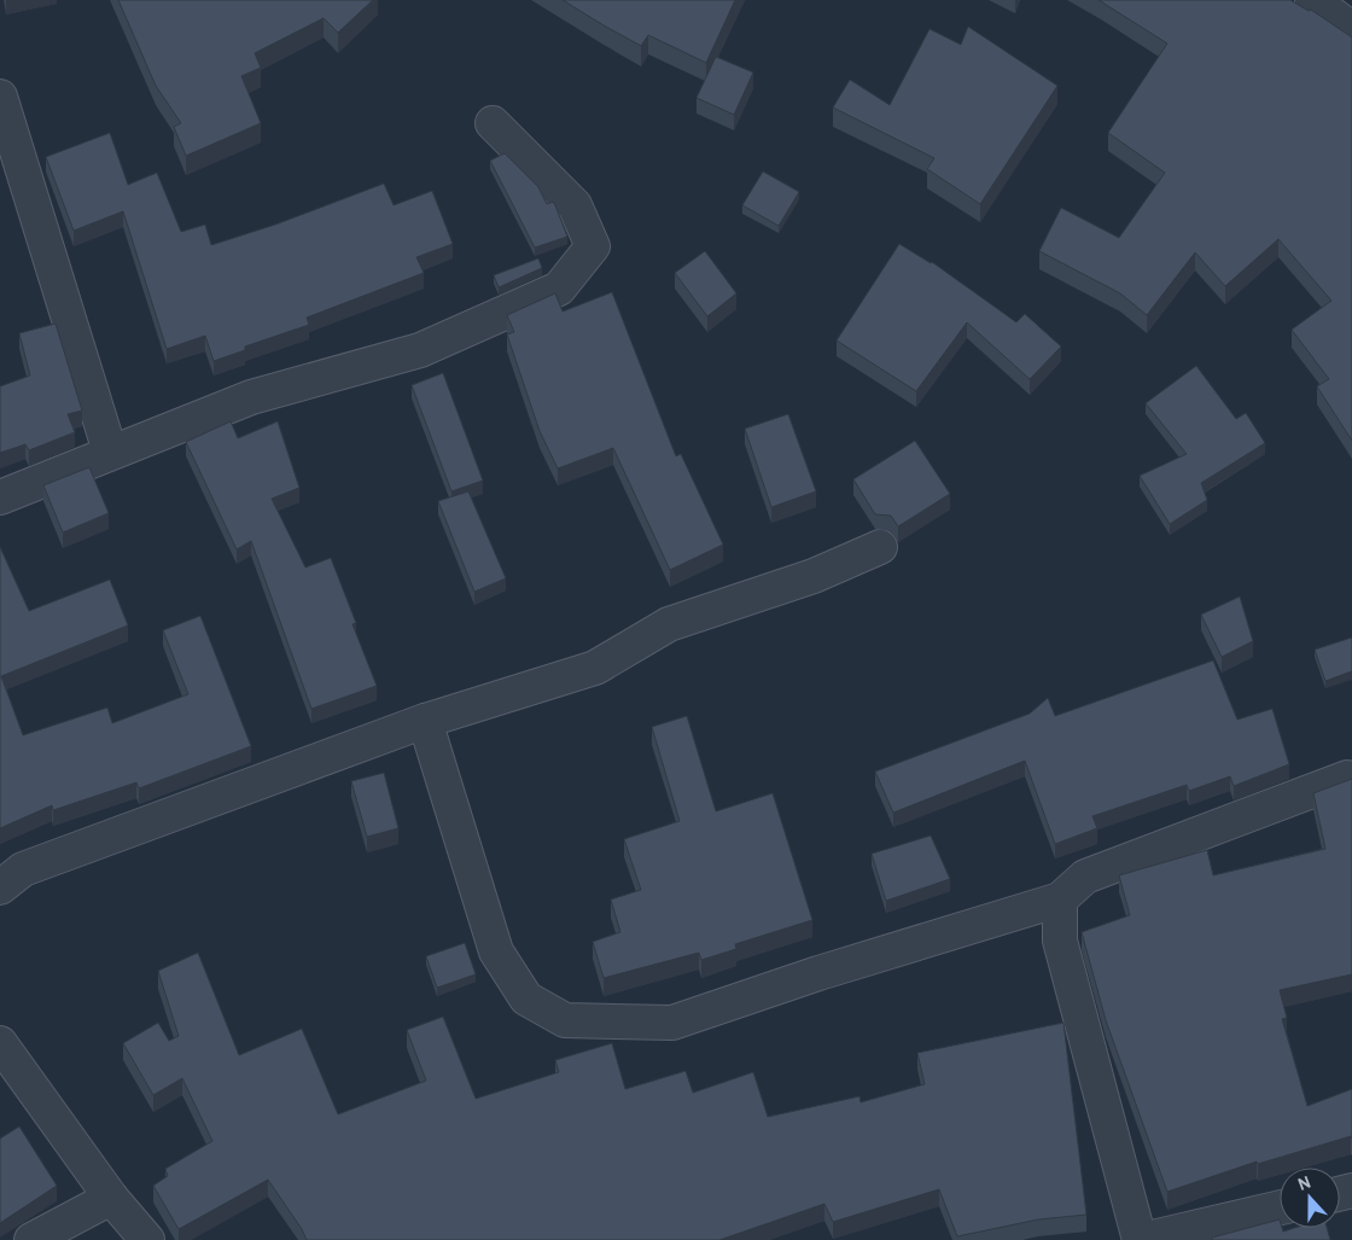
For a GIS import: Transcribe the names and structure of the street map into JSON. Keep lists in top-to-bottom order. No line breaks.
{"north":"top"}
